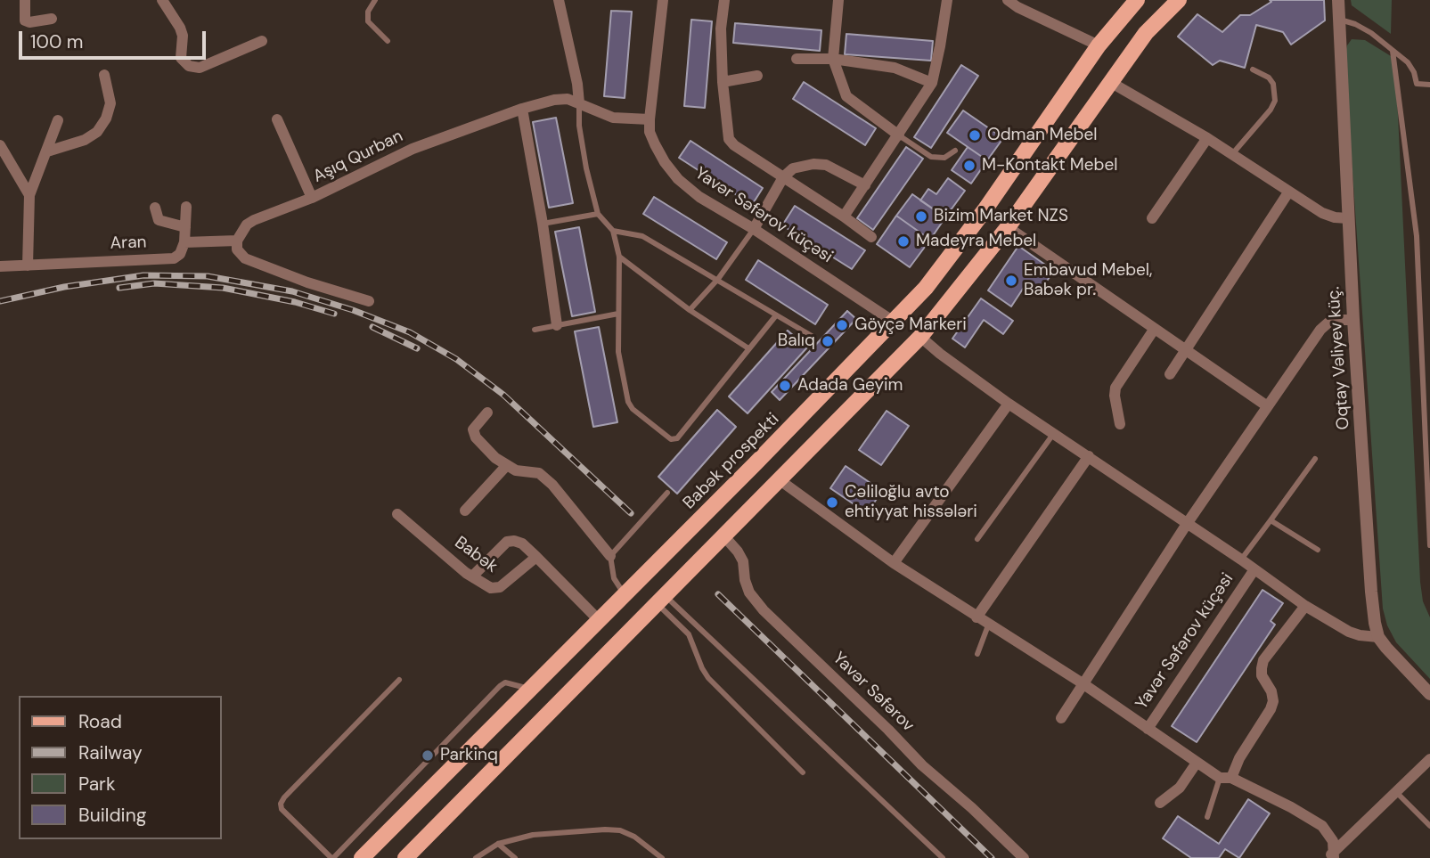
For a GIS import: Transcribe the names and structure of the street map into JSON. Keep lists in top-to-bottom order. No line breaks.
{"streets":{"main road":["Babək prospekti"],"street":["Aşıq Qurban","Yavər Səfərov küçəsi","Aran","Oqtay Vəliyev küç.","Babək","Yavər Səfərov"]},"crossings":[["Aşıq Qurban","Yavər Səfərov küçəsi"],["Yavər Səfərov küçəsi","Oqtay Vəliyev küç."],["Yavər Səfərov küçəsi","Babək prospekti"]],"places":["Odman Mebel","M-Kontakt Mebel","Bizim Market NZS","Madeyra Mebel","Embavud Mebel, Babək pr.","Göyçə Markeri","Balıq","Adada Geyim","Cəliloğlu avto ehtiyyat hissələri","Parkinq"],"legend":["Road","Railway","Park","Building"],"scale_bar":"100 m"}
